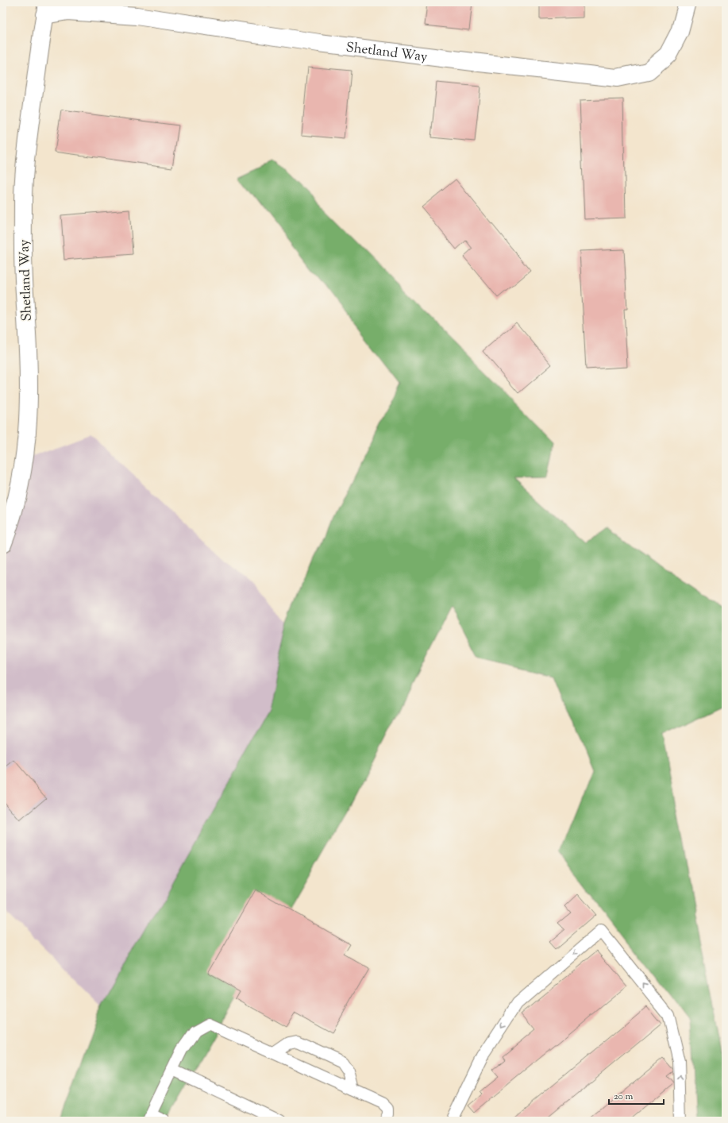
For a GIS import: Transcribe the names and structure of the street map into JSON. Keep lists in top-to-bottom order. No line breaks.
{"streets":{"street":["Shetland Way"]},"scale_bar":"20 m"}
